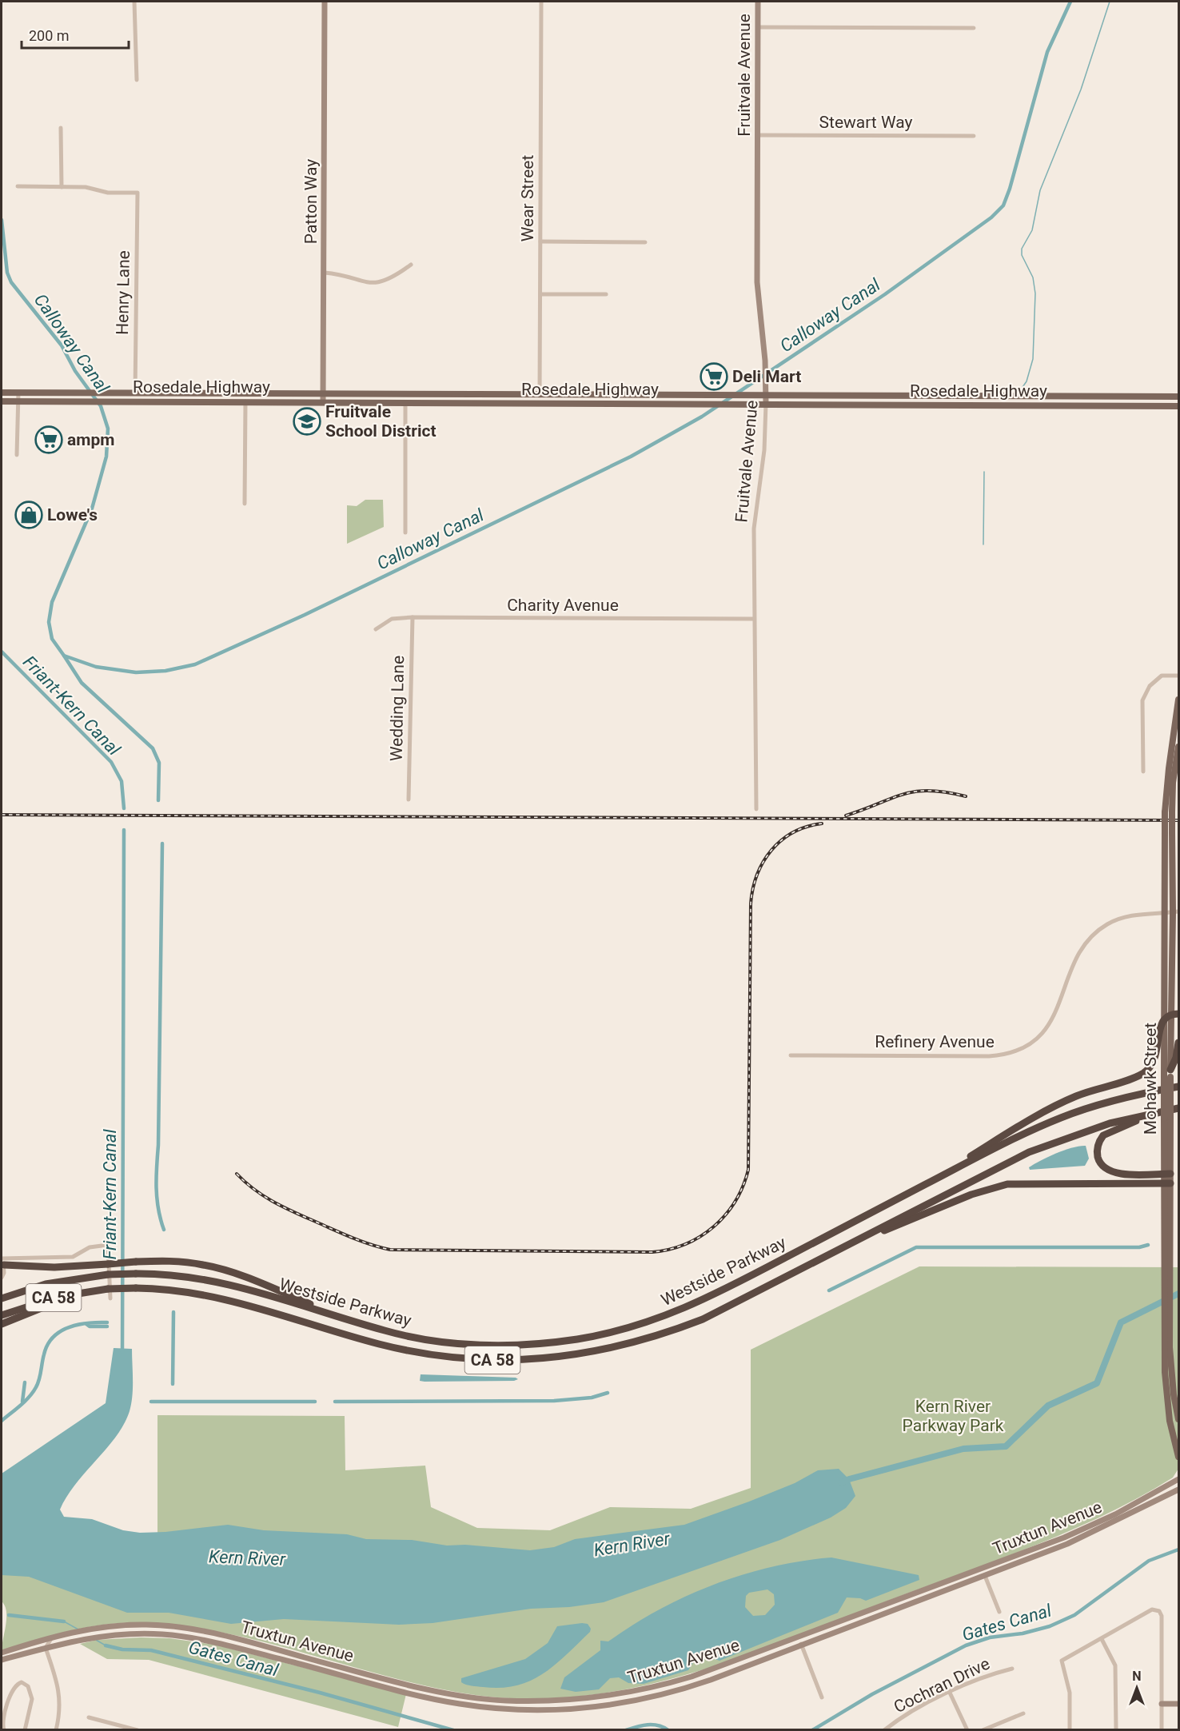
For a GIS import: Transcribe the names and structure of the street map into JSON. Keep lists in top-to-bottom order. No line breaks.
{"streets":{"highway":["Westside Parkway","CA 58"],"main road":["Fruitvale Avenue","Patton Way","Rosedale Highway","Mohawk Street","Truxtun Avenue"],"street":["Stewart Way","Wear Street","Henry Lane","Charity Avenue","Wedding Lane","Refinery Avenue","Cochran Drive"]},"crossings":[["Fruitvale Avenue","Stewart Way"],["Fruitvale Avenue","Rosedale Highway"],["Fruitvale Avenue","Charity Avenue"],["Wear Street","Rosedale Highway"],["Patton Way","Rosedale Highway"],["Henry Lane","Rosedale Highway"],["Charity Avenue","Wedding Lane"],["Refinery Avenue","Mohawk Street"]],"water":["Calloway Canal","Friant-Kern Canal","Kern River","Gates Canal"],"parks":["Kern River Parkway Park"],"places":{"supermarket":["Deli Mart","ampm"],"school or university":["Fruitvale School District"],"shop":["Lowe's"]},"scale_bar":"200 m","north":"top"}
